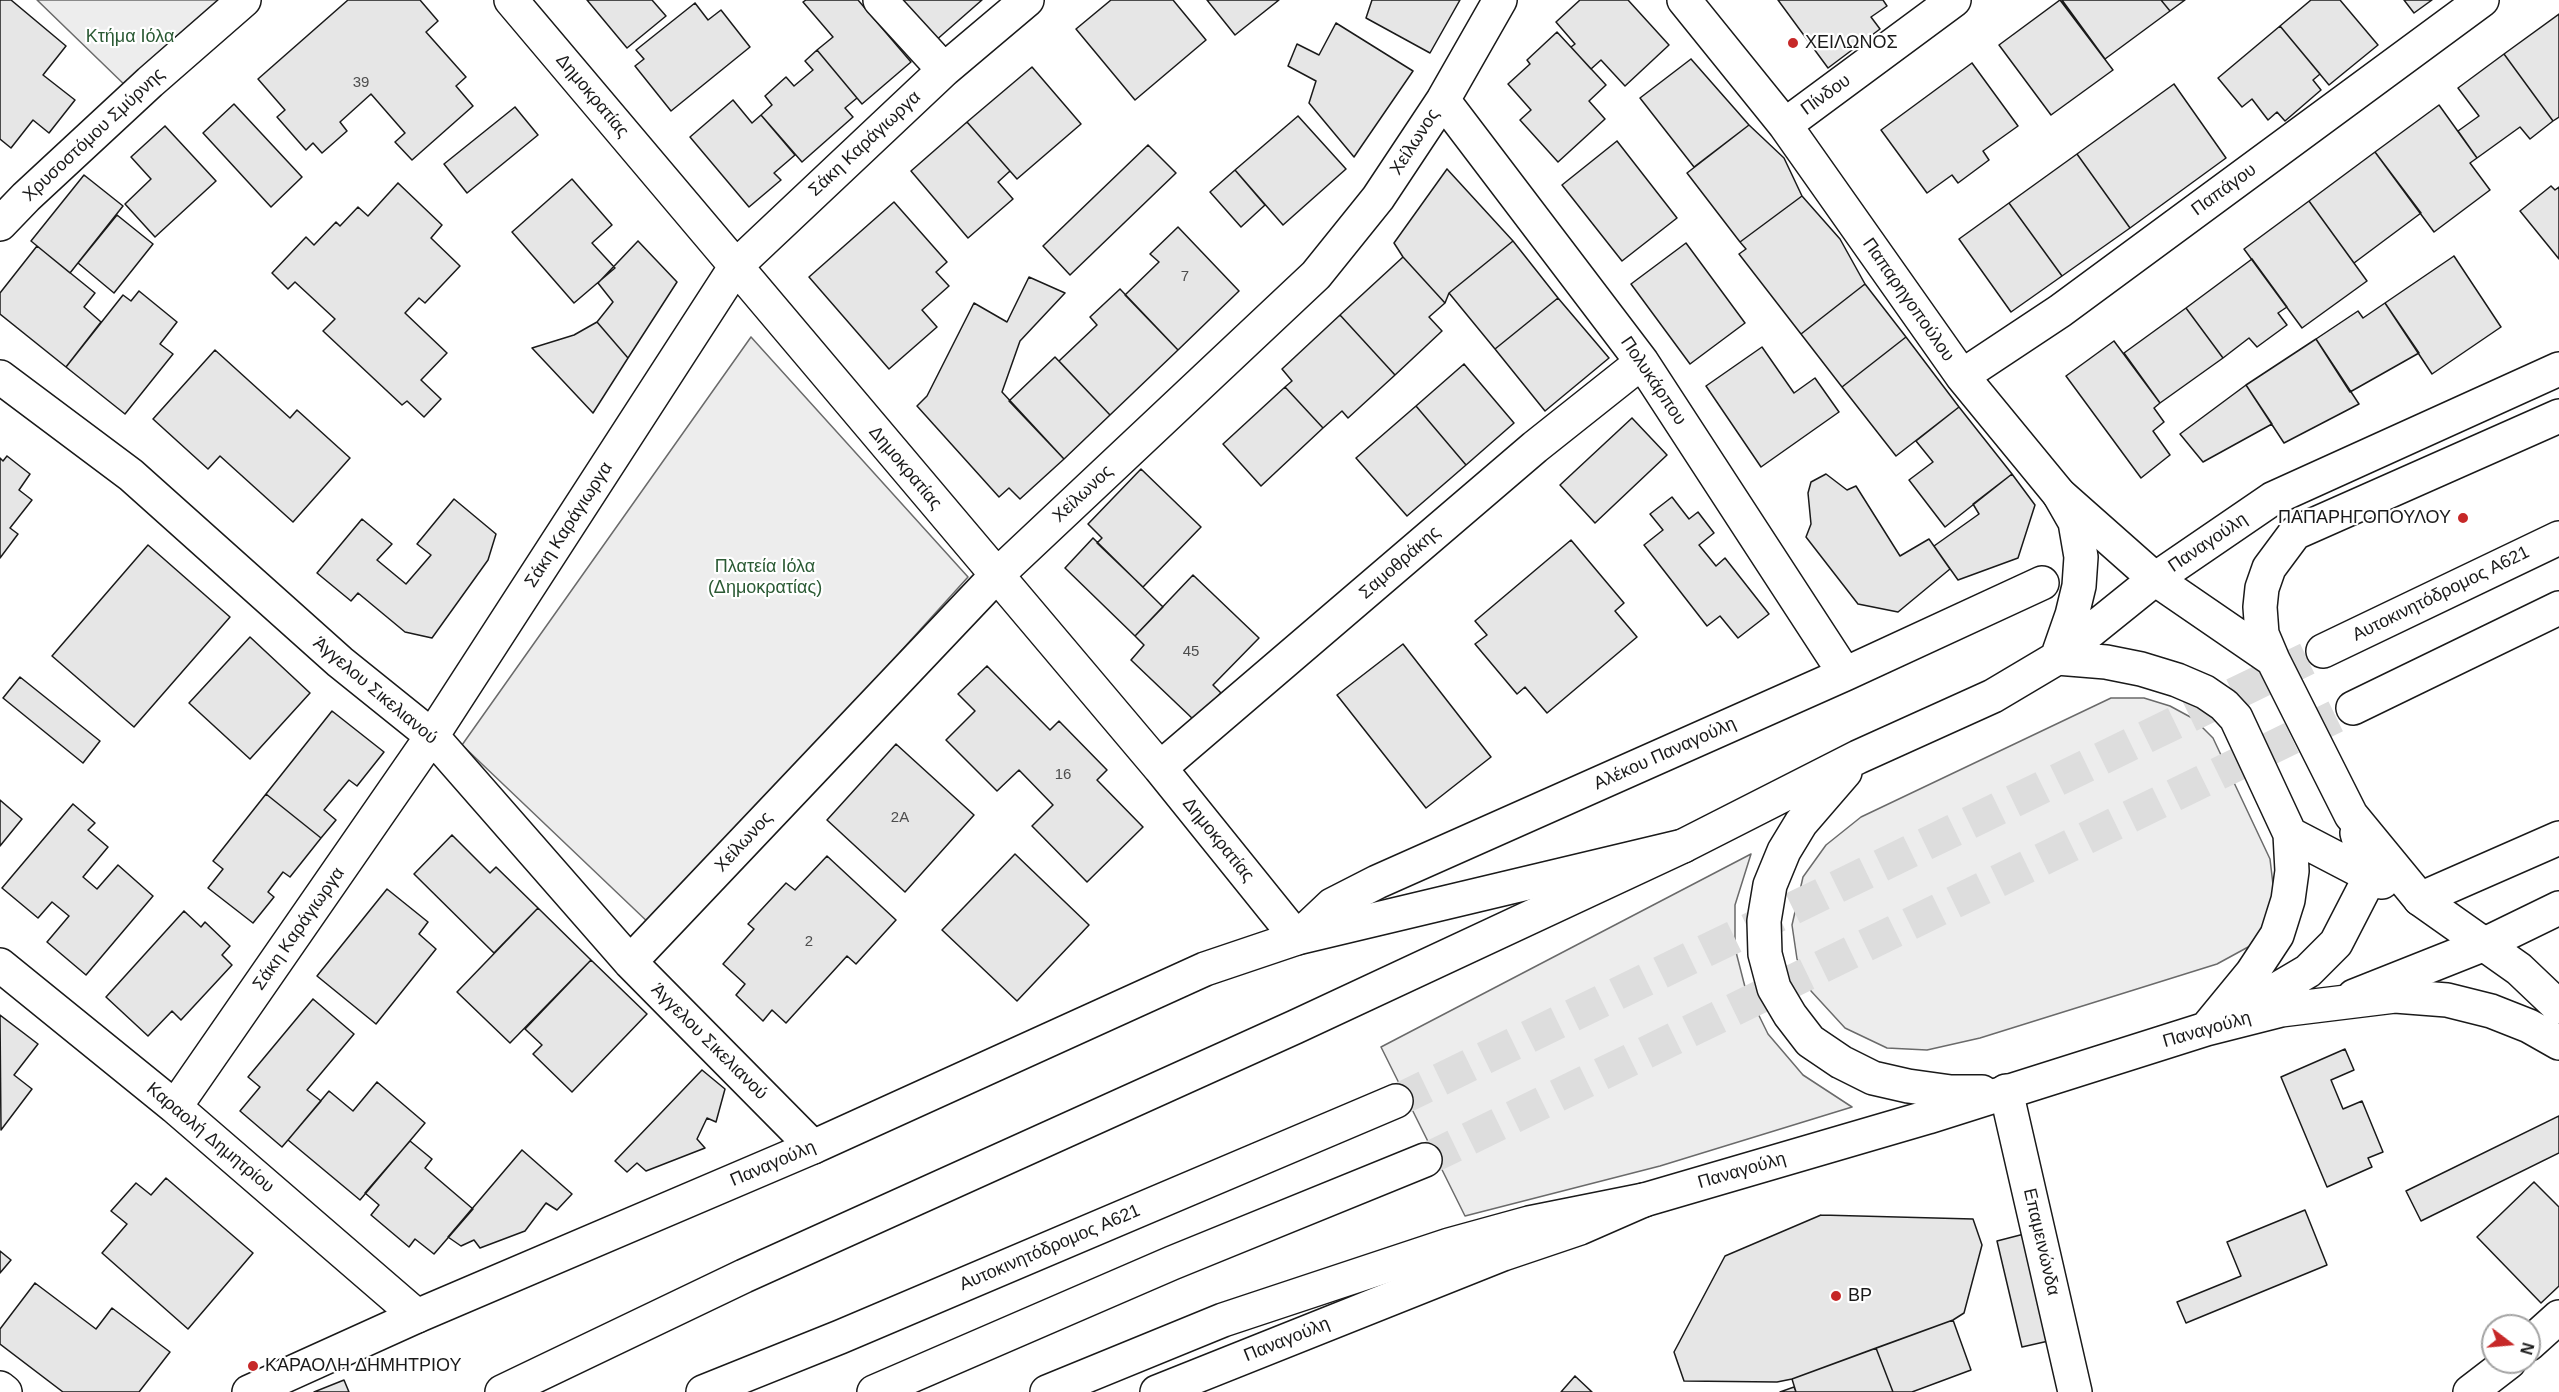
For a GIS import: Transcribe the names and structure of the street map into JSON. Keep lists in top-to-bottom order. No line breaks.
{"streets":{"main road":["Πίνδου","Δημοκρατίας","Χρυσοστόμου Σμύρνης","Χείλωνος","Σάκη Καράγιωργα","Παπάγου","Παπαρηγοπούλου","Πολυκάρπου","Παναγούλη","Σαμοθράκης","Αυτοκινητόδρομος Α621","Άγγελου Σικελιανού","Αλέκου Παναγούλη","Καραολή Δημητρίου","Επαμεινώνδα"]},"crossings":[["Πίνδου","Παπαρηγοπούλου"],["Δημοκρατίας","Χείλωνος"],["Δημοκρατίας","Σάκη Καράγιωργα"],["Δημοκρατίας","Παναγούλη"],["Δημοκρατίας","Σαμοθράκης"],["Δημοκρατίας","Αλέκου Παναγούλη"],["Χείλωνος","Πολυκάρπου"],["Χείλωνος","Άγγελου Σικελιανού"],["Σάκη Καράγιωργα","Άγγελου Σικελιανού"],["Σάκη Καράγιωργα","Καραολή Δημητρίου"],["Παπάγου","Παπαρηγοπούλου"],["Παπαρηγοπούλου","Παναγούλη"],["Πολυκάρπου","Σαμοθράκης"],["Πολυκάρπου","Αλέκου Παναγούλη"],["Παναγούλη","Άγγελου Σικελιανού"],["Παναγούλη","Αλέκου Παναγούλη"],["Παναγούλη","Καραολή Δημητρίου"],["Παναγούλη","Επαμεινώνδα"]],"parks":["Κτήμα Ιόλα","Πλατεία Ιόλα (Δημοκρατίας)"],"places":["ΧΕΙΛΩΝΟΣ","ΠΑΠΑΡΗΓΟΠΟΥΛΟΥ","BP","ΚΑΡΑΟΛΗ ΔΗΜΗΤΡΙΟΥ"],"house_numbers":["39","7","45","16","2A","2"],"north":"right"}
